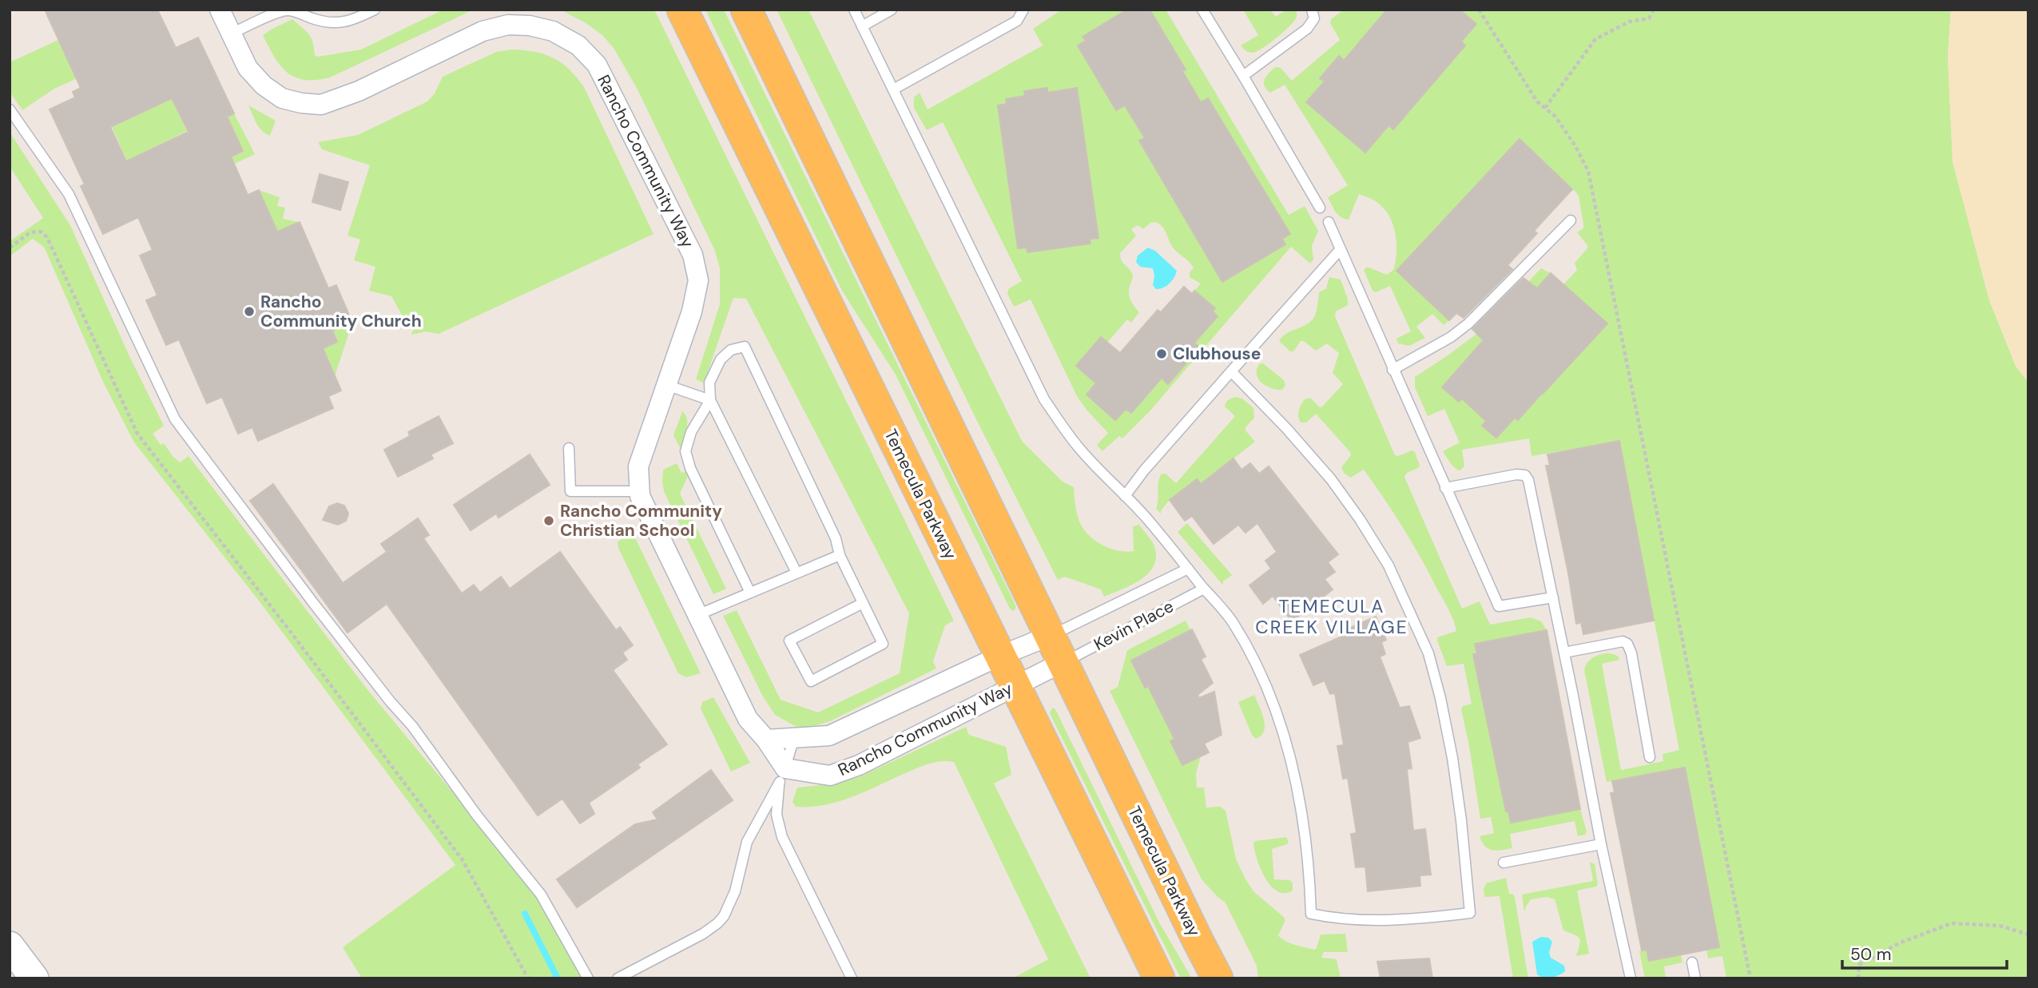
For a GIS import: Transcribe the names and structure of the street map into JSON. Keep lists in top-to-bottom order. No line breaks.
{"streets":{"main road":["Temecula Parkway"],"street":["Rancho Community Way"],"lane":["Kevin Place"]},"crossings":[["Rancho Community Way","Temecula Parkway"],["Rancho Community Way","Kevin Place"],["Temecula Parkway","Kevin Place"]],"districts":["TEMECULA CREEK VILLAGE"],"places":["Rancho Community Church","Clubhouse","Rancho Community Christian School"],"scale_bar":"50 m"}
